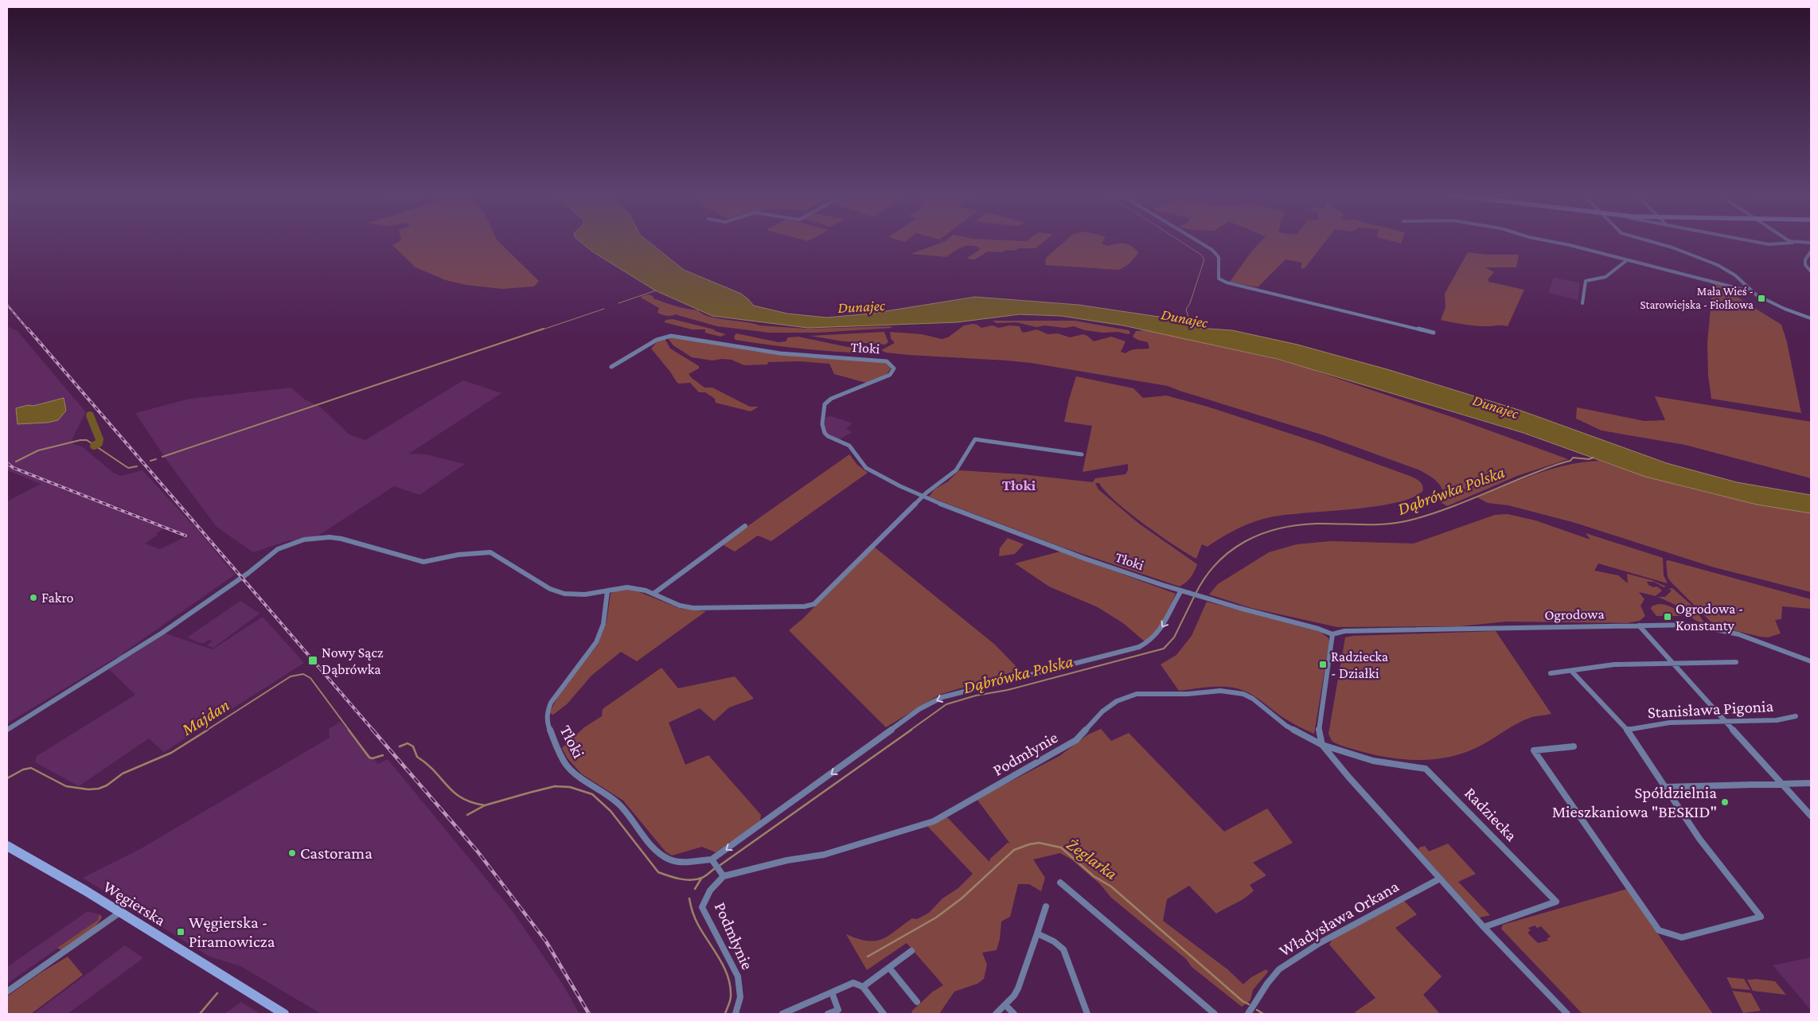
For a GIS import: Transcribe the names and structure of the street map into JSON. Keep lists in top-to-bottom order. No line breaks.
{"streets":{"street":["Tłoki","Ogrodowa","Stanisława Pigonia","Podmłynie","Radziecka","Węgierska","Władysława Orkana"]},"crossings":[["Tłoki","Ogrodowa"],["Podmłynie","Radziecka"]],"districts":["Tłoki"],"water":["Dunajec","Dąbrówka Polska","Majdan","Żeglarka"],"places":{"transit":["Mała Wieś - Starowiejska - Fiołkowa","Ogrodowa - Konstanty","Nowy Sącz Dąbrówka","Radziecka - Działki","Węgierska - Piramowicza"],"other":["Fakro","Spółdzielnia Mieszkaniowa \"BESKID\"","Castorama"]}}
